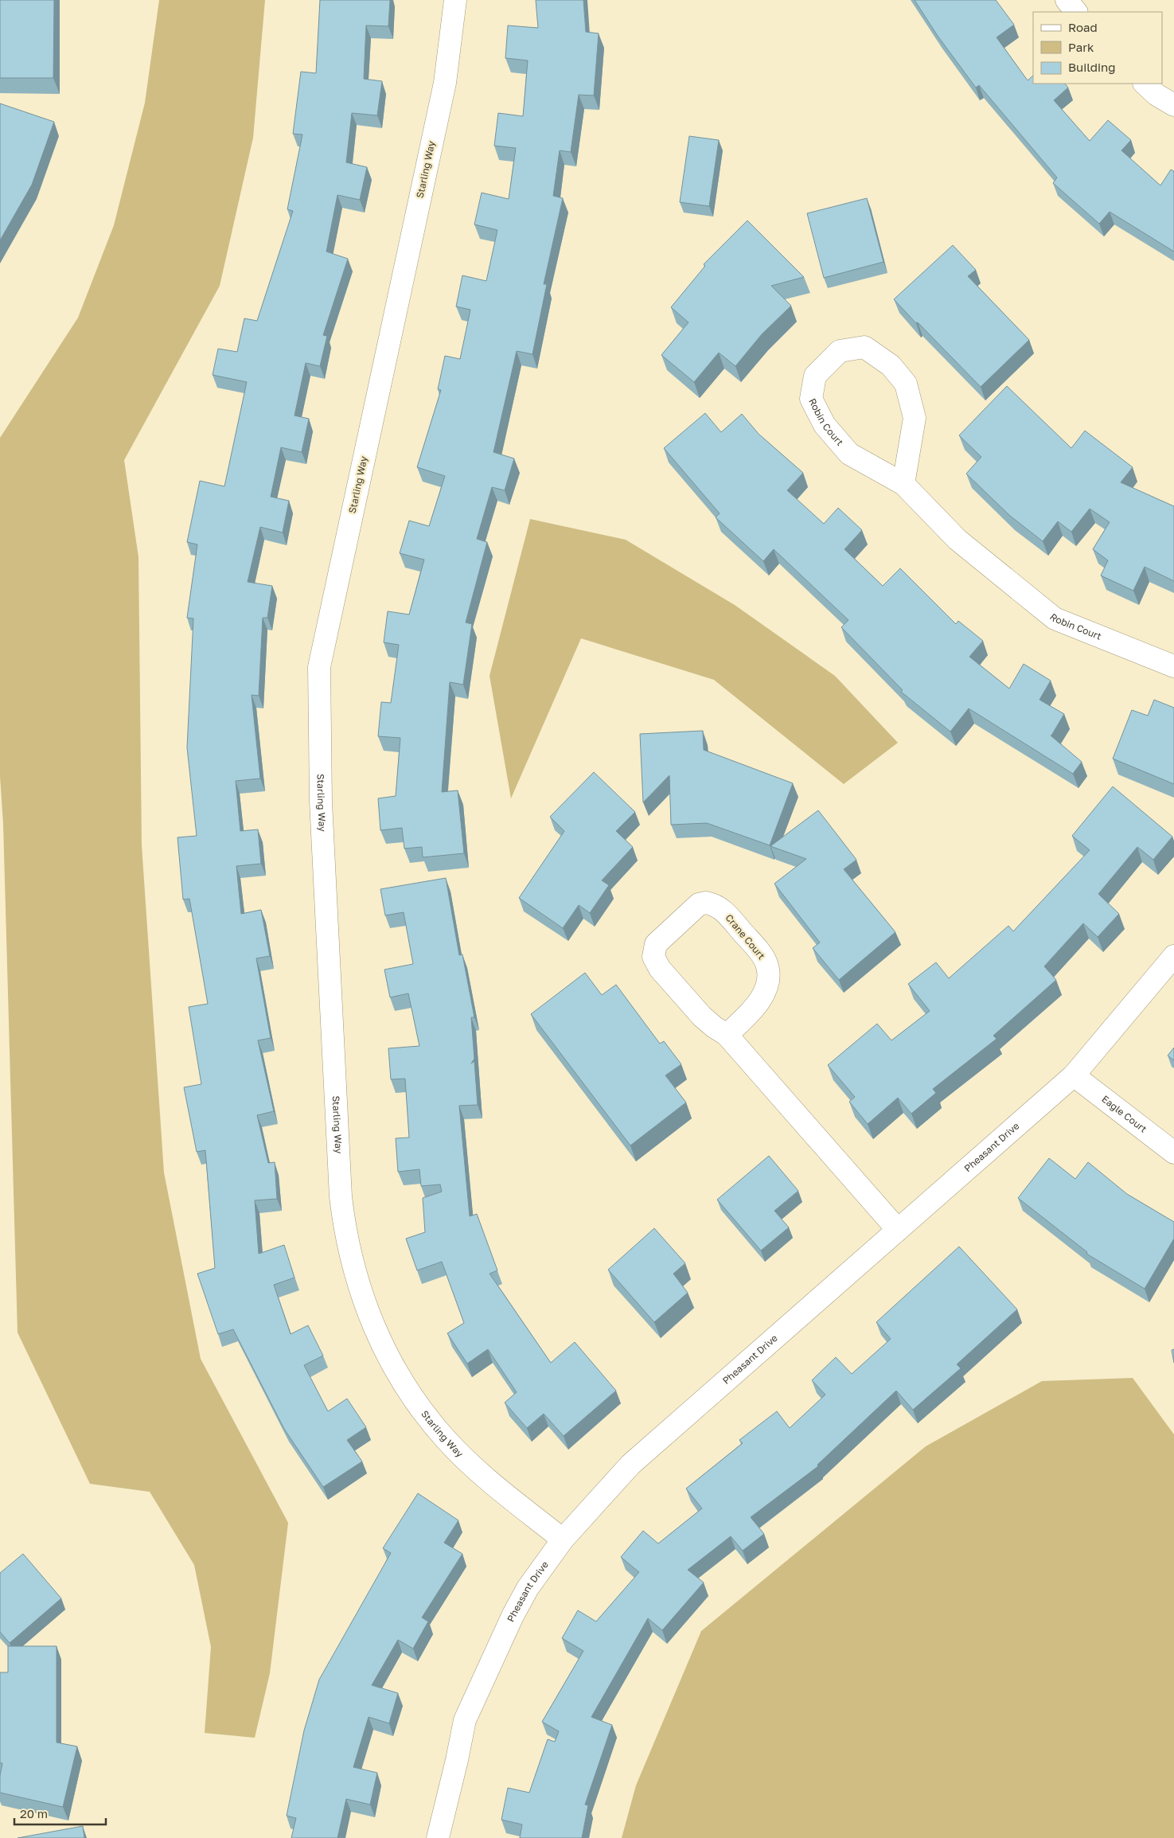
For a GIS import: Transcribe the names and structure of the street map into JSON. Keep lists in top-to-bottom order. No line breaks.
{"streets":{"street":["Starling Way","Robin Court","Crane Court","Eagle Court","Pheasant Drive"]},"crossings":[["Starling Way","Pheasant Drive"],["Crane Court","Pheasant Drive"],["Eagle Court","Pheasant Drive"]],"legend":["Road","Park","Building"],"scale_bar":"20 m"}
